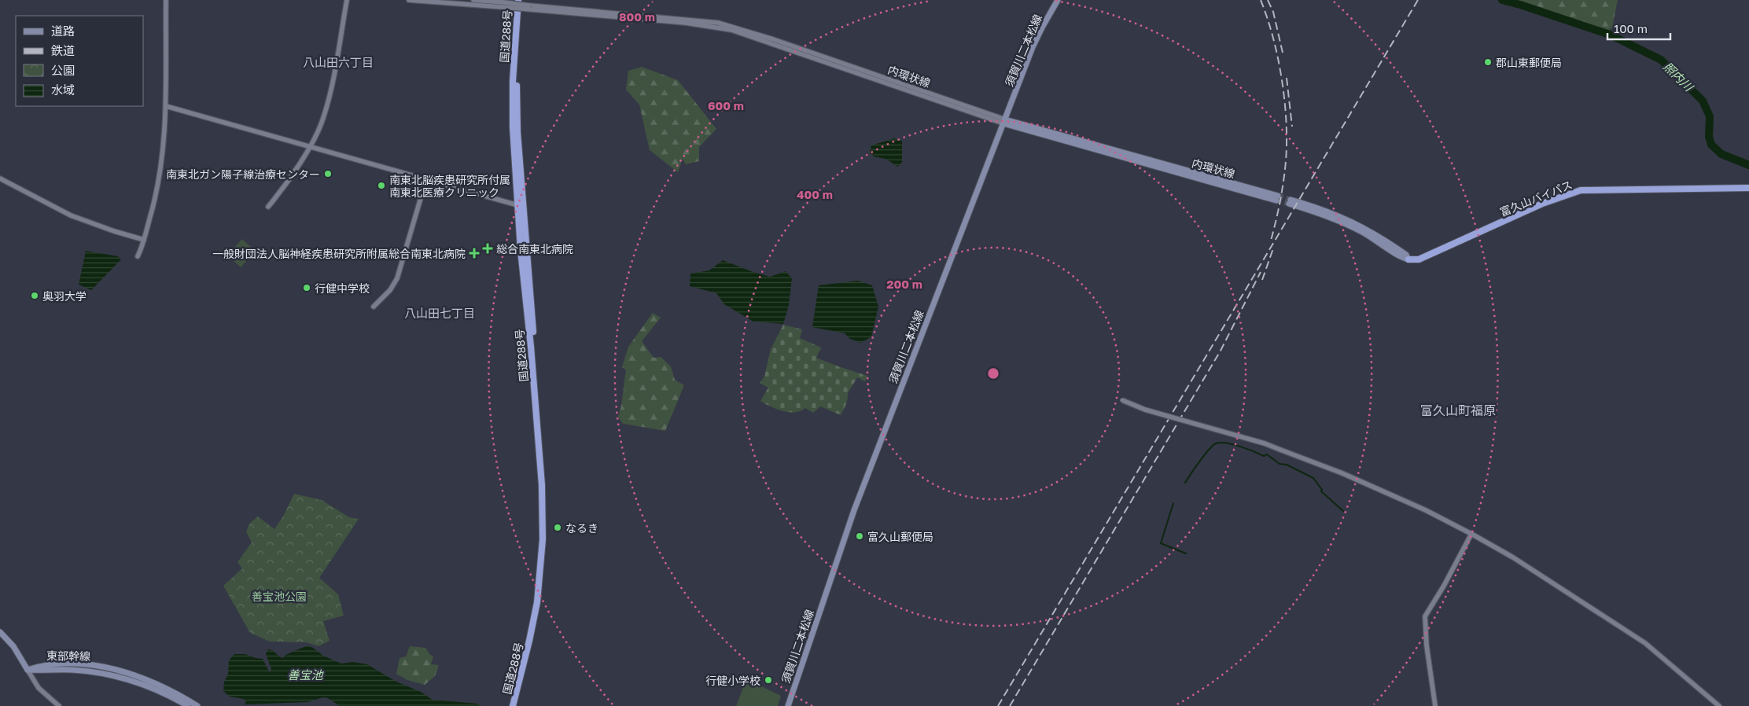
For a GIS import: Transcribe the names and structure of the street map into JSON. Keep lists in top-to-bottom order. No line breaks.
{"streets":{"highway":["国道288号","富久山バイパス"],"main road":["須賀川二本松線","内環状線","東部幹線"]},"crossings":[["須賀川二本松線","内環状線"]],"districts":["八山田六丁目","八山田七丁目","富久山町福原"],"water":["照内川","善宝池"],"parks":["善宝池公園"],"places":{"other":["郡山東郵便局","南東北ガン陽子線治療センター","南東北脳疾患研究所付属 南東北医療クリニック","行健中学校","奥羽大学","なるき","富久山郵便局","行健小学校"],"health":["総合南東北病院","一般財団法人脳神経疾患研究所附属総合南東北病院"]},"legend":["道路","鉄道","公園","水域"],"scale_bar":"100 m","rings":["800 m","600 m","400 m","200 m"]}
